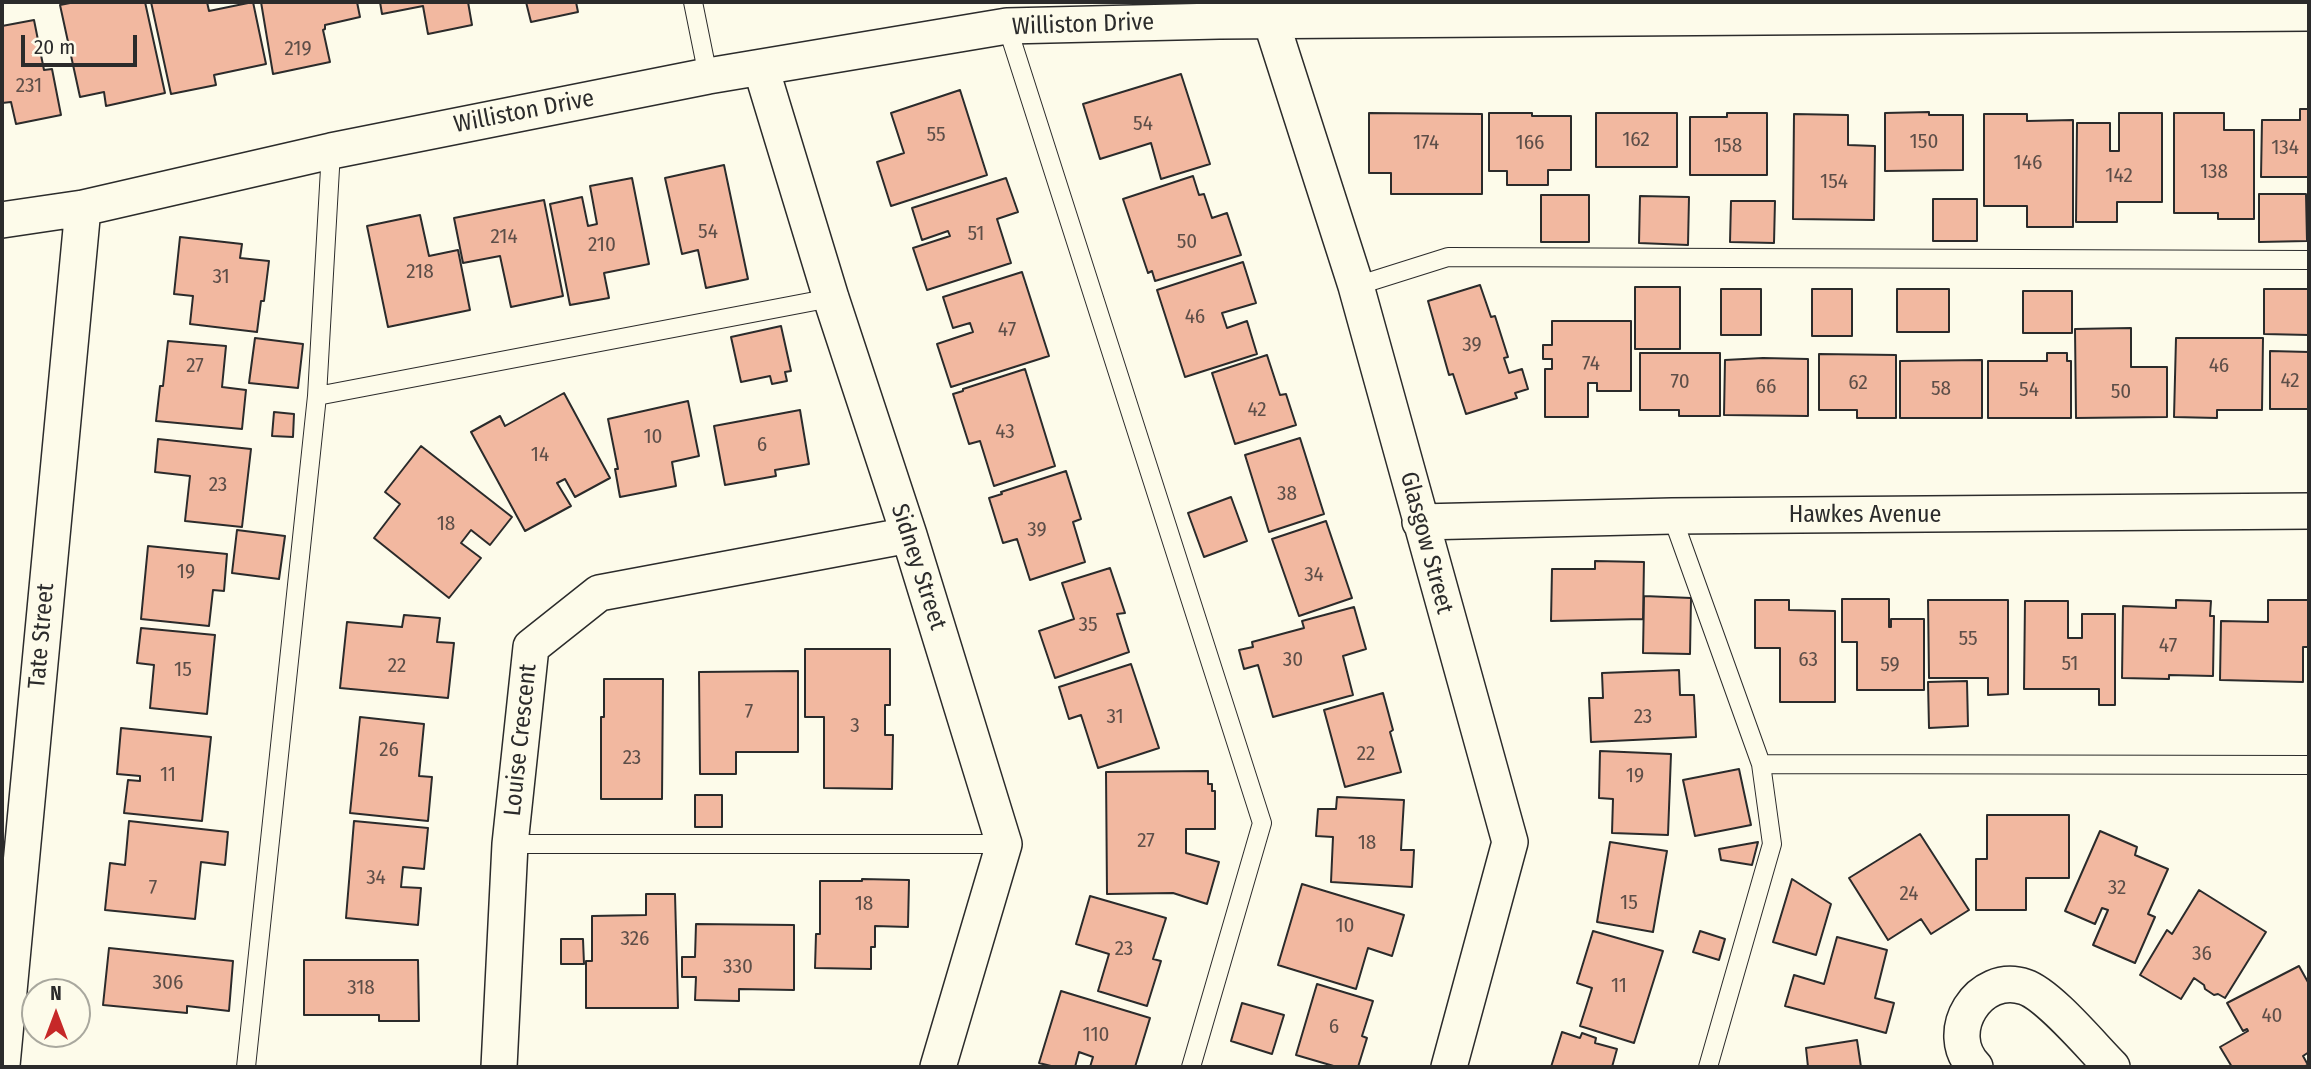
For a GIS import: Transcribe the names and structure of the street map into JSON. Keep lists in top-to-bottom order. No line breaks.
{"streets":{"street":["Williston Drive","Hawkes Avenue","Glasgow Street","Sidney Street","Tate Street","Louise Crescent"]},"crossings":[["Williston Drive","Glasgow Street"],["Williston Drive","Sidney Street"],["Williston Drive","Tate Street"],["Hawkes Avenue","Glasgow Street"],["Sidney Street","Louise Crescent"]],"house_numbers":["219","231","54","55","162","150","174","166","158","134","146","138","142","154","54","51","214","50","210","218","31","46","47","39","74","27","46","42","70","62","66","58","54","50","42","43","10","6","14","23","38","18","39","19","34","35","55","47","30","63","51","59","22","15","7","31","23","3","26","22","23","11","19","27","18","34","7","32","24","15","18","10","326","23","36","330","306","11","318","40","6","110"],"scale_bar":"20 m","north":"top"}
